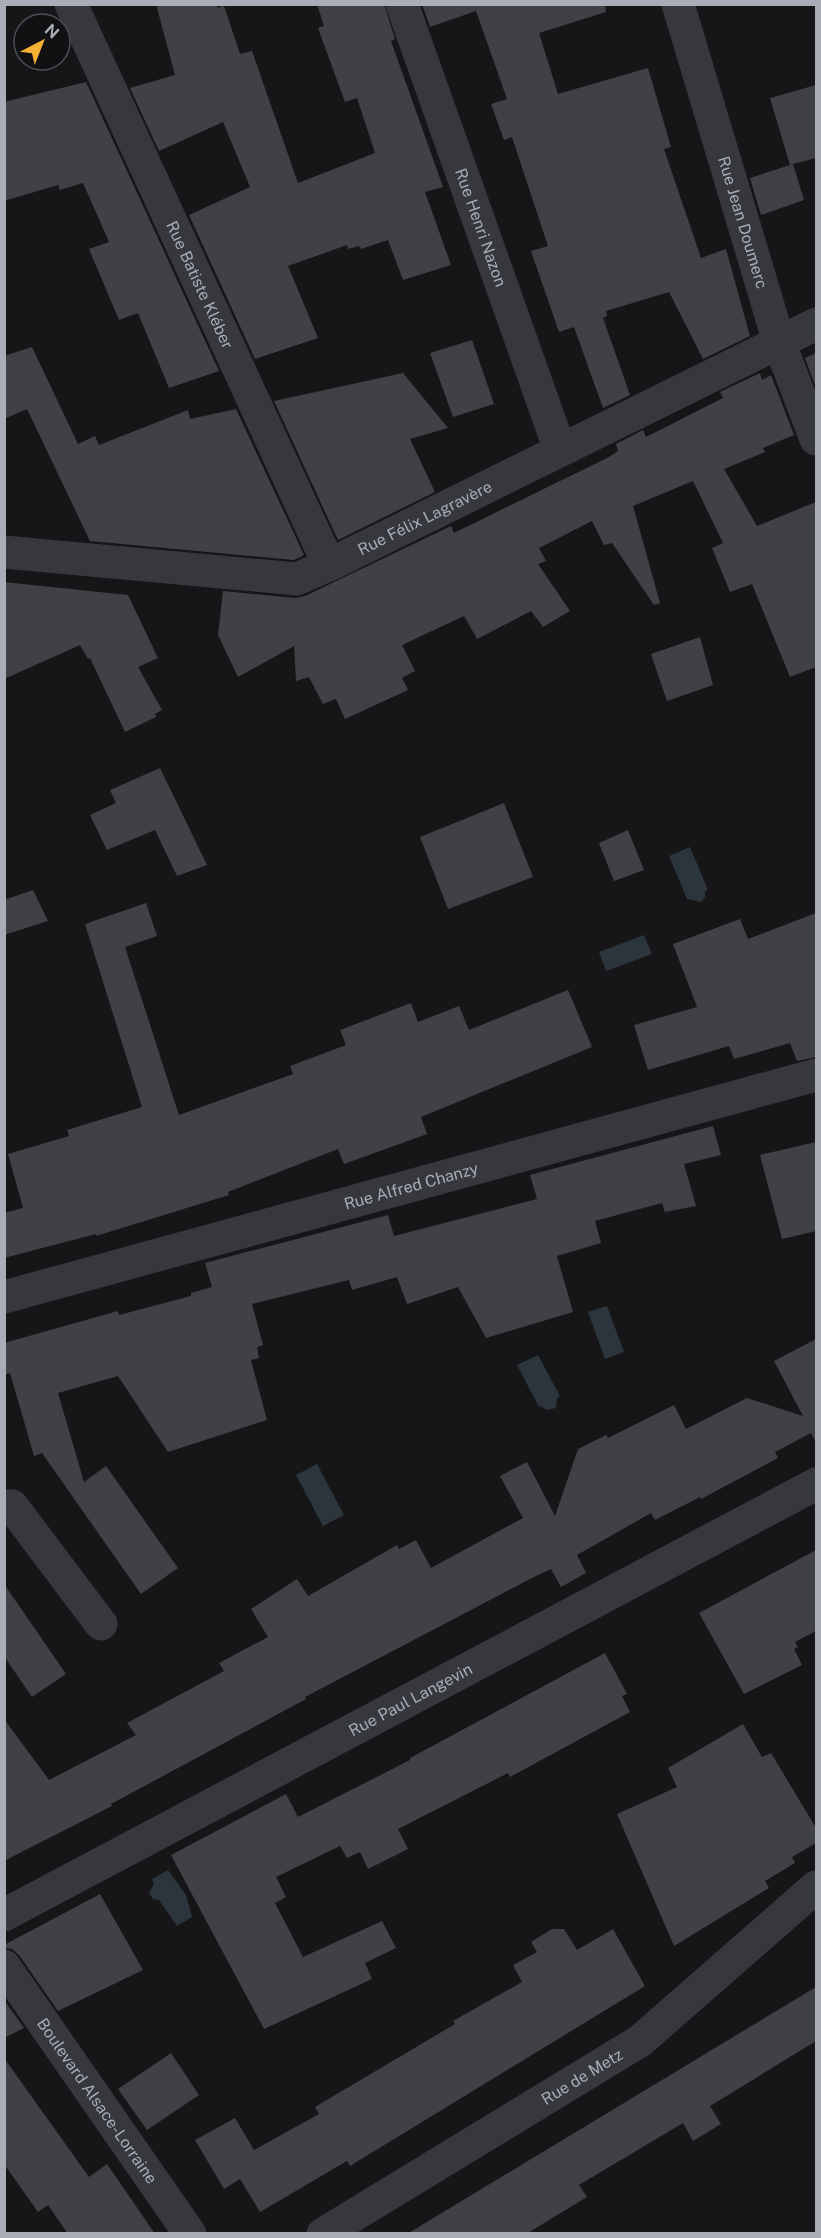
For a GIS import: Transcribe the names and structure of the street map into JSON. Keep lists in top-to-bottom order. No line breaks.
{"streets":{"street":["Rue Jean Doumerc","Rue Henri Nazon","Rue Batiste Kléber","Rue Félix Lagravère","Rue Alfred Chanzy","Rue Paul Langevin","Rue de Metz","Boulevard Alsace-Lorraine"]},"crossings":[["Rue Jean Doumerc","Rue Félix Lagravère"],["Rue Henri Nazon","Rue Félix Lagravère"],["Rue Batiste Kléber","Rue Félix Lagravère"]],"north":"top right"}
